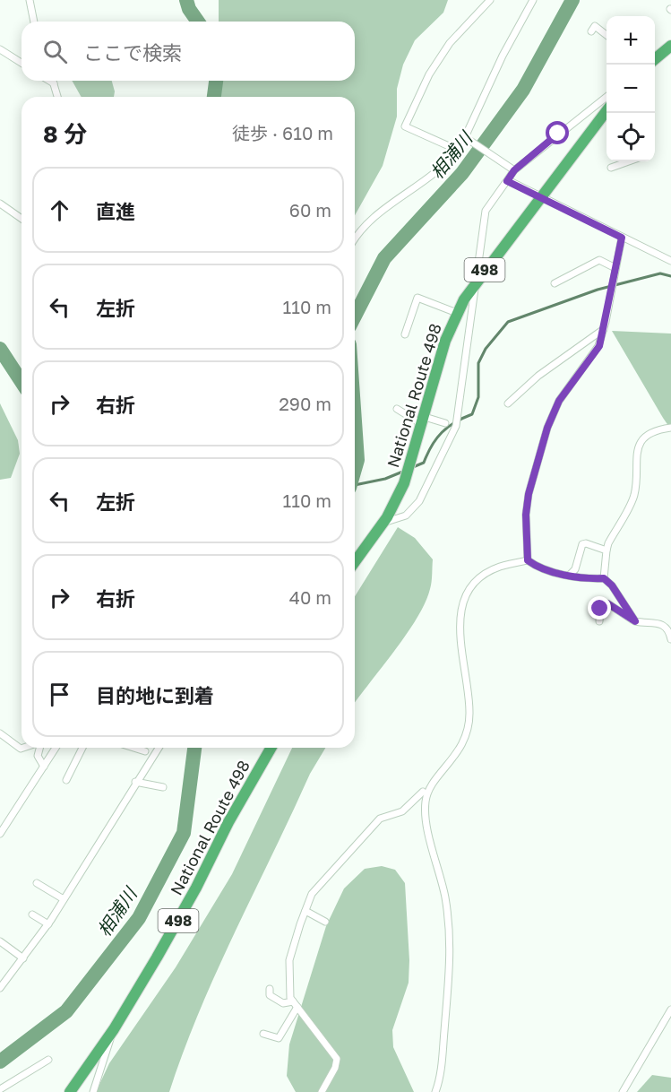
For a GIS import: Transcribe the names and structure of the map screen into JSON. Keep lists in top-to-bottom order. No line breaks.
{"streets":{"highway":["498","National Route 498"]},"water":["相浦川"],"page":{"map_buttons":["+","−"],"search":"ここで検索","heading":["8 分","徒歩 · 610 m"],"list":[["直進","60 m"],["左折","110 m"],["右折","290 m"],["左折","110 m"],["右折","40 m"],"目的地に到着"]}}
